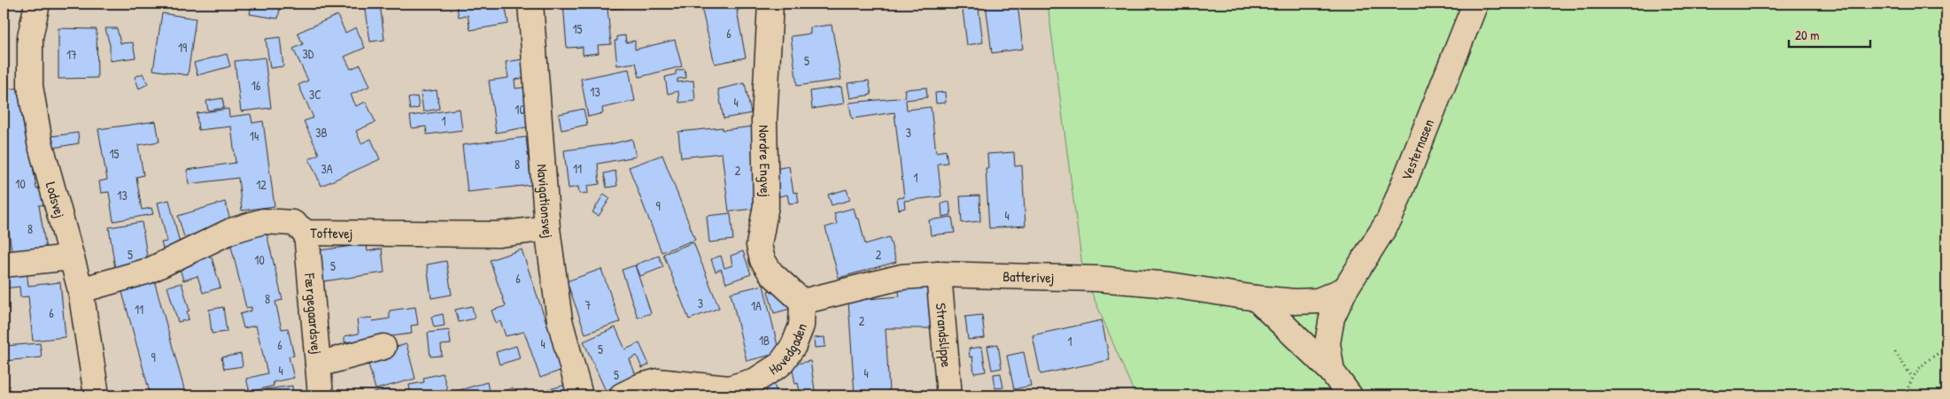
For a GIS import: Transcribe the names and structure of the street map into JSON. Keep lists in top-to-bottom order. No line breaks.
{"streets":{"street":["Vesternasen","Nordre Engvej","Lodsvej","Navigationsvej","Toftevej","Batterivej","Færgegaardsvej","Strandslippe","Hovedgaden"]},"crossings":[["Vesternasen","Batterivej"],["Nordre Engvej","Batterivej"],["Nordre Engvej","Hovedgaden"],["Lodsvej","Toftevej"],["Navigationsvej","Toftevej"],["Toftevej","Færgegaardsvej"],["Batterivej","Strandslippe"],["Batterivej","Hovedgaden"]],"house_numbers":["15","6","19","3D","17","5","16","13","3C","4","10","1","3B","3","14","15","8","3A","11","2","1","10","12","13","9","4","8","5","2","10","5","6","8","3","7","1A","11","6","2","1B","1","4","6","5","9","4","4","5"],"scale_bar":"20 m"}
